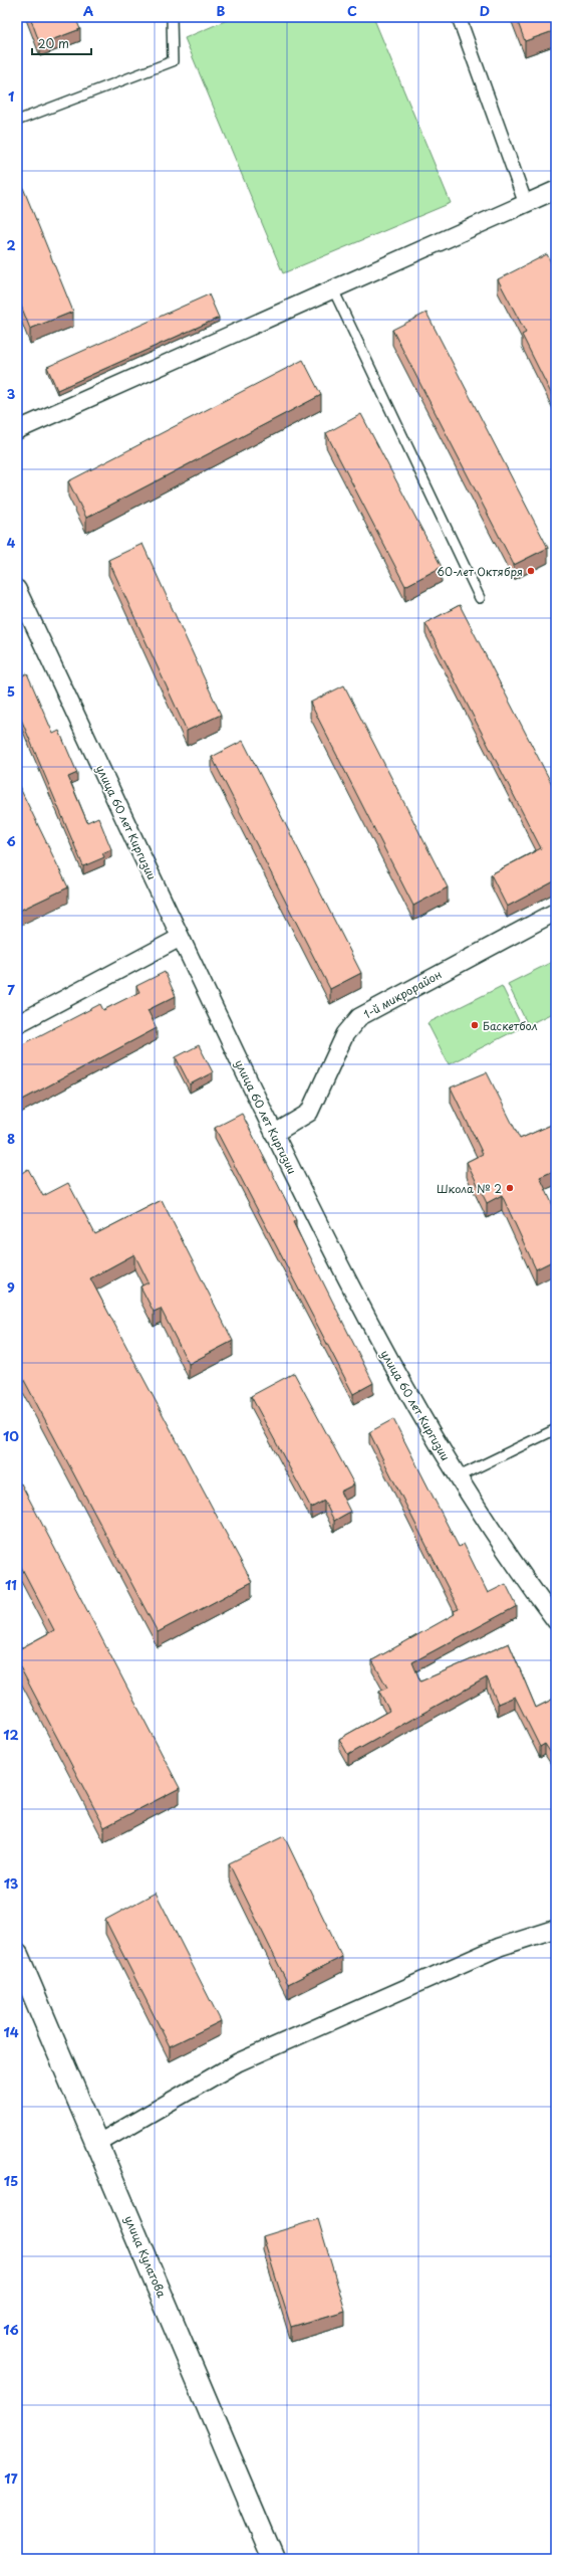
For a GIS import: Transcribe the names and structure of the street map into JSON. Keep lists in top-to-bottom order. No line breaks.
{"streets":{"highway":["улица Кулатова"],"street":["улица 60 лет Киргизии","1-й микрорайон"]},"crossings":[["улица 60 лет Киргизии","1-й микрорайон"]],"places":["60-лет Октября","Баскетбол","Школа № 2"],"scale_bar":"20 m","grid":{"columns":["A","B","C","D"],"rows":["1","2","3","4","5","6","7","8","9","10","11","12","13","14","15","16","17"]}}
